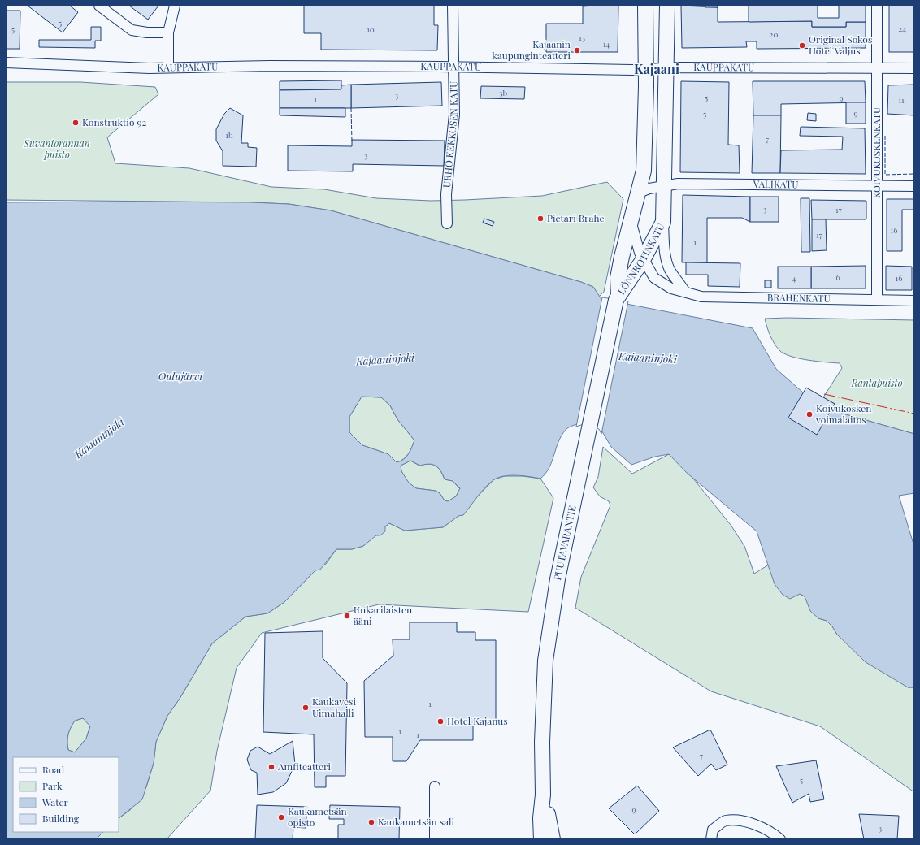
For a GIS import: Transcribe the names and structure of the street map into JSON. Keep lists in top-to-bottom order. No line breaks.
{"streets":{"main road":["LÖNNROTINKATU","PUUTAVARANTIE"],"street":["KAUPPAKATU","URHO KEKKOSEN KATU","KOIVUKOSKENKATU","VÄLIKATU","BRAHENKATU"]},"crossings":[["KAUPPAKATU","URHO KEKKOSEN KATU"],["KAUPPAKATU","KOIVUKOSKENKATU"],["KAUPPAKATU","LÖNNROTINKATU"],["KOIVUKOSKENKATU","VÄLIKATU"],["KOIVUKOSKENKATU","BRAHENKATU"],["VÄLIKATU","LÖNNROTINKATU"],["LÖNNROTINKATU","BRAHENKATU"],["LÖNNROTINKATU","PUUTAVARANTIE"]],"districts":["Kajaani"],"water":["Kajaaninjoki","Oulujärvi"],"parks":["Suvantorannan puisto","Rantapuisto"],"places":["Original Sokos Hotel Valjus","Kajaanin kaupunginteatteri","Konstruktio 92","Pietari Brahe","Koivukosken voimalaitos","Unkarilaisten ääni","Kaukavesi Uimahalli","Hotel Kajanus","Amfiteatteri","Kaukametsän opisto","Kaukametsän sali"],"house_numbers":["5","24","5","10","20","13","14","3b","3","5","9","1","11","9","5","1b","7","3","3","17","16","17","1","6","4","16","1","1","1","7","5","9","3"],"legend":["Road","Park","Water","Building"]}
